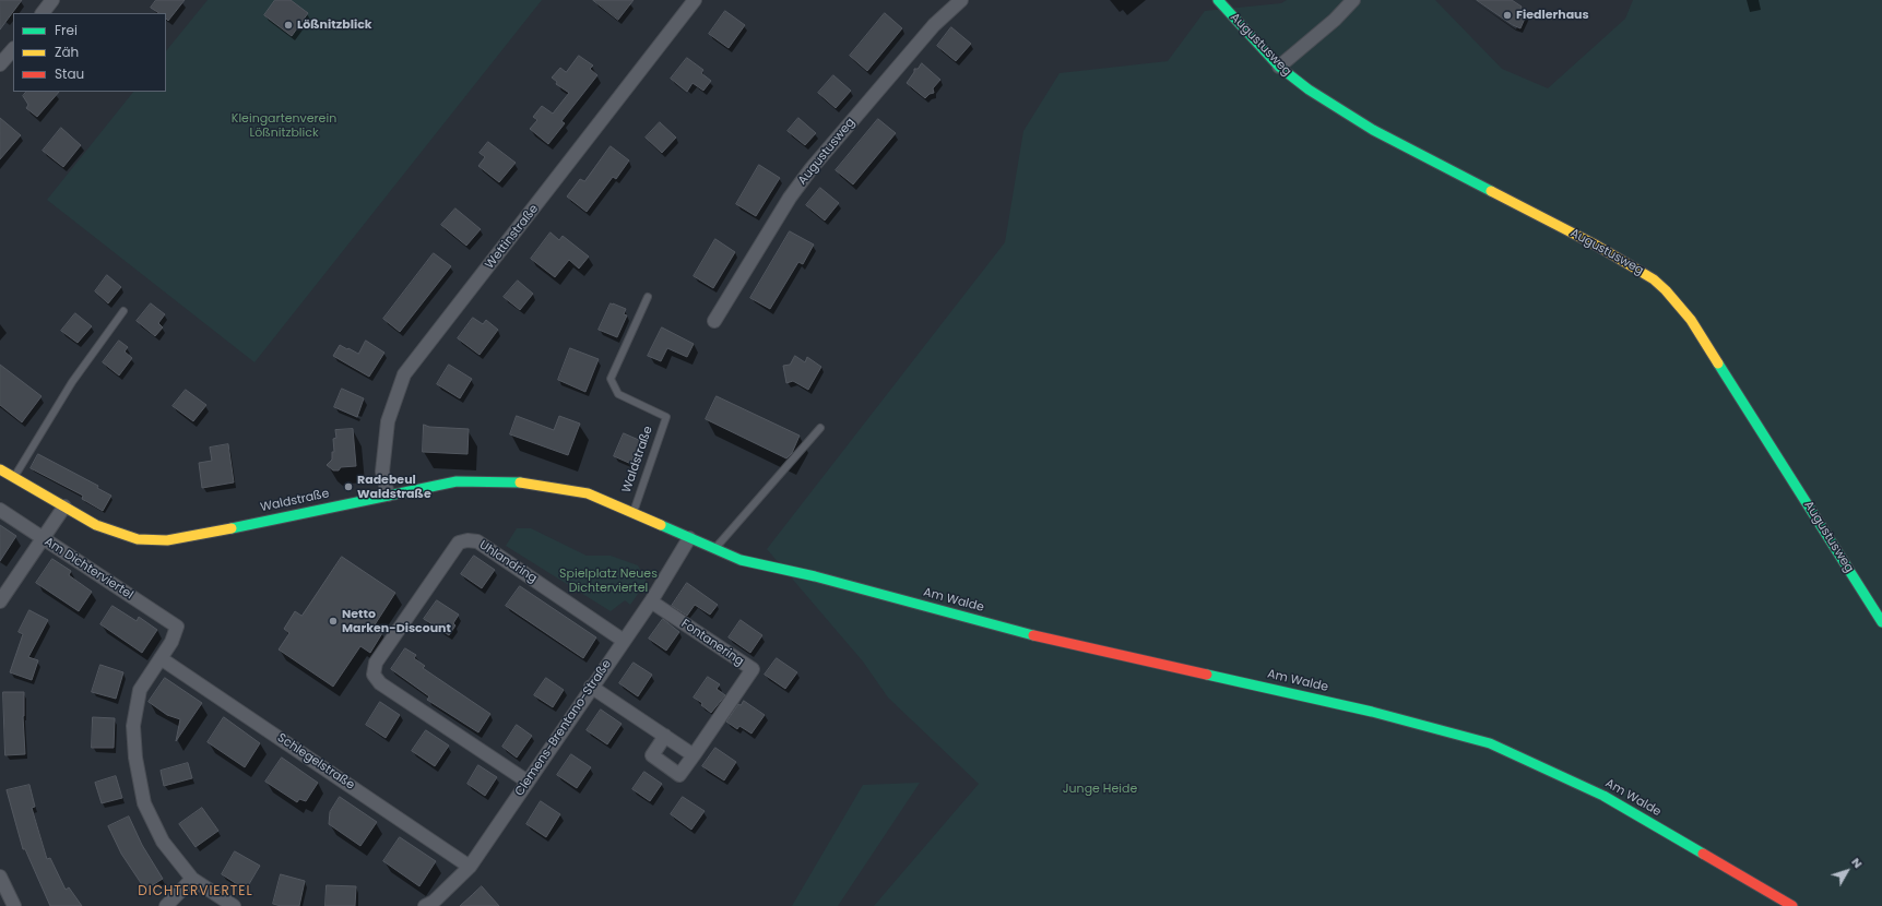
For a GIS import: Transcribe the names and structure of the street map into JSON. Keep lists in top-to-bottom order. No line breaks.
{"streets":{"street":["Augustusweg","Wettinstraße","Waldstraße","Uhlandring","Am Dichterviertel","Am Walde","Fontanering","Clemens-Brentano-Straße","Schlegelstraße"]},"crossings":[["Wettinstraße","Waldstraße"],["Waldstraße","Am Walde"],["Waldstraße","Clemens-Brentano-Straße"],["Uhlandring","Clemens-Brentano-Straße"],["Am Dichterviertel","Schlegelstraße"],["Fontanering","Clemens-Brentano-Straße"],["Clemens-Brentano-Straße","Schlegelstraße"]],"districts":["DICHTERVIERTEL"],"parks":["Kleingartenverein Lößnitzblick","Spielplatz Neues Dichterviertel","Junge Heide"],"places":["Fiedlerhaus","Lößnitzblick","Radebeul Waldstraße","Netto Marken-Discount"],"legend":["Frei","Zäh","Stau"],"north":"top right"}
